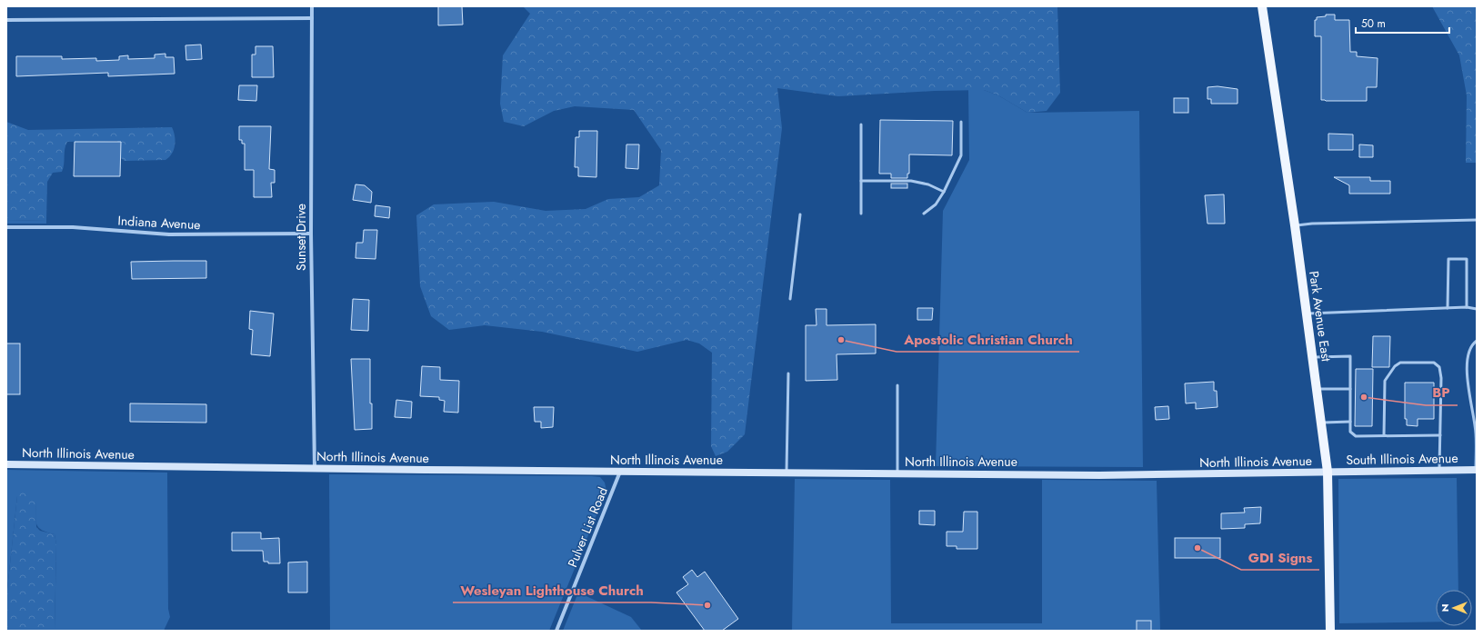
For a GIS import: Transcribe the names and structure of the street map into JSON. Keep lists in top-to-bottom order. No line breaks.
{"streets":{"main road":["Park Avenue East"],"street":["Indiana Avenue","Sunset Drive","North Illinois Avenue","South Illinois Avenue","Pulver List Road"]},"crossings":[["Indiana Avenue","Sunset Drive"],["Sunset Drive","North Illinois Avenue"],["Park Avenue East","North Illinois Avenue"],["Park Avenue East","South Illinois Avenue"],["North Illinois Avenue","South Illinois Avenue"],["North Illinois Avenue","Pulver List Road"]],"places":["Apostolic Christian Church","BP","GDI Signs","Wesleyan Lighthouse Church"],"scale_bar":"50 m","north":"left"}
